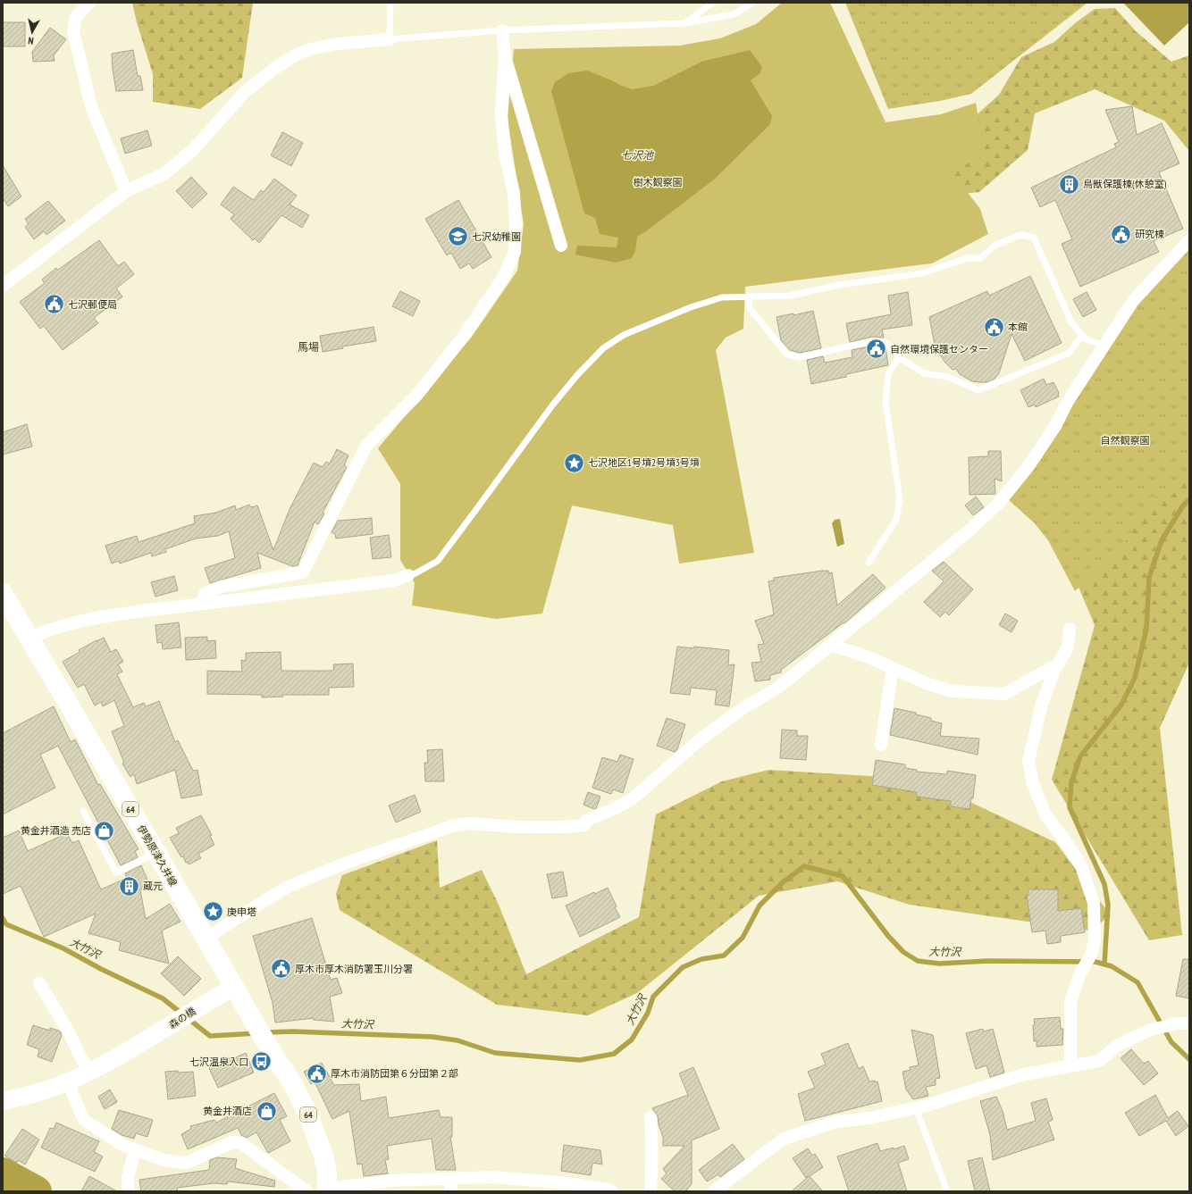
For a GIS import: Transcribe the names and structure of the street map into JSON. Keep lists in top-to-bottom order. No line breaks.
{"streets":{"main road":["64","伊勢原津久井線"],"street":["森の橋"]},"crossings":[["伊勢原津久井線","森の橋"]],"districts":["馬場"],"water":["七沢池","大竹沢"],"parks":["樹木観察園","自然観察園"],"places":{"building":["鳥獣保護棟(休憩室)","蔵元"],"public building":["研究棟","七沢郵便局","本館","自然環境保護センター","厚木市厚木消防署玉川分署","厚木市消防団第６分団第２部"],"school or university":["七沢幼稚園"],"place":["七沢地区1号墳2号墳3号墳","庚申塔"],"shop":["黄金井酒造 売店","黄金井酒店"],"bus stop":["七沢温泉入口"]},"north":"bottom"}
